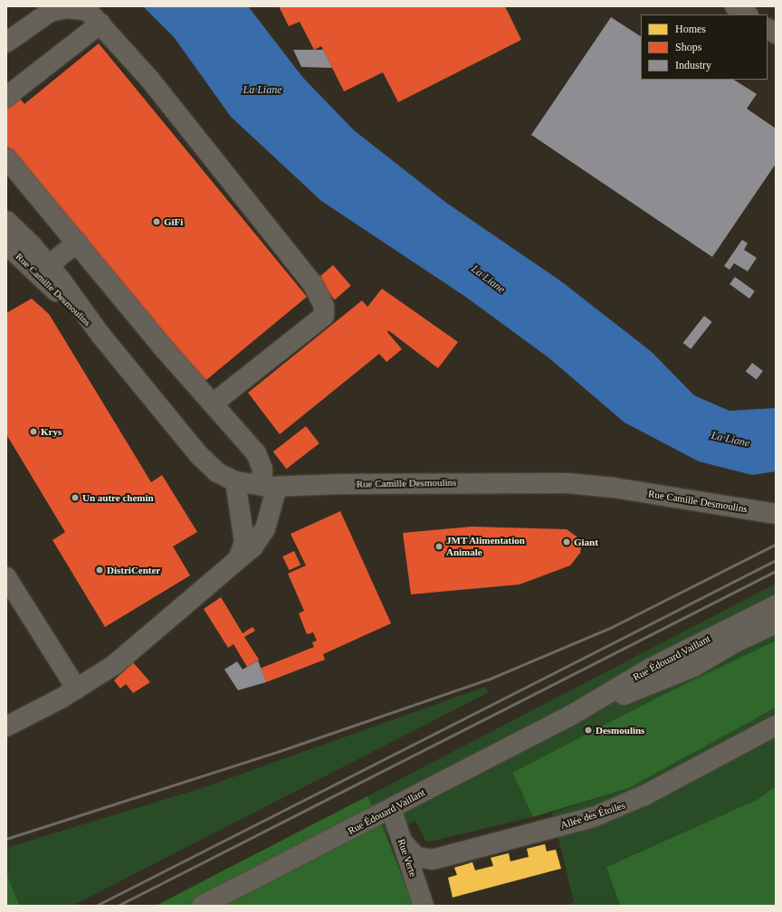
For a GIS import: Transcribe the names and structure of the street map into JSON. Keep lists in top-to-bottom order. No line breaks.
{"streets":{"street":["Rue Camille Desmoulins","Rue Édouard Vaillant","Allée des Étoiles","Rue Verte"]},"crossings":[["Rue Édouard Vaillant","Rue Verte"],["Allée des Étoiles","Rue Verte"]],"water":["La Liane"],"places":["GiFi","Krys","Un autre chemin","Giant","JMT Alimentation Animale","DistriCenter","Desmoulins"],"legend":["Homes","Shops","Industry"]}
